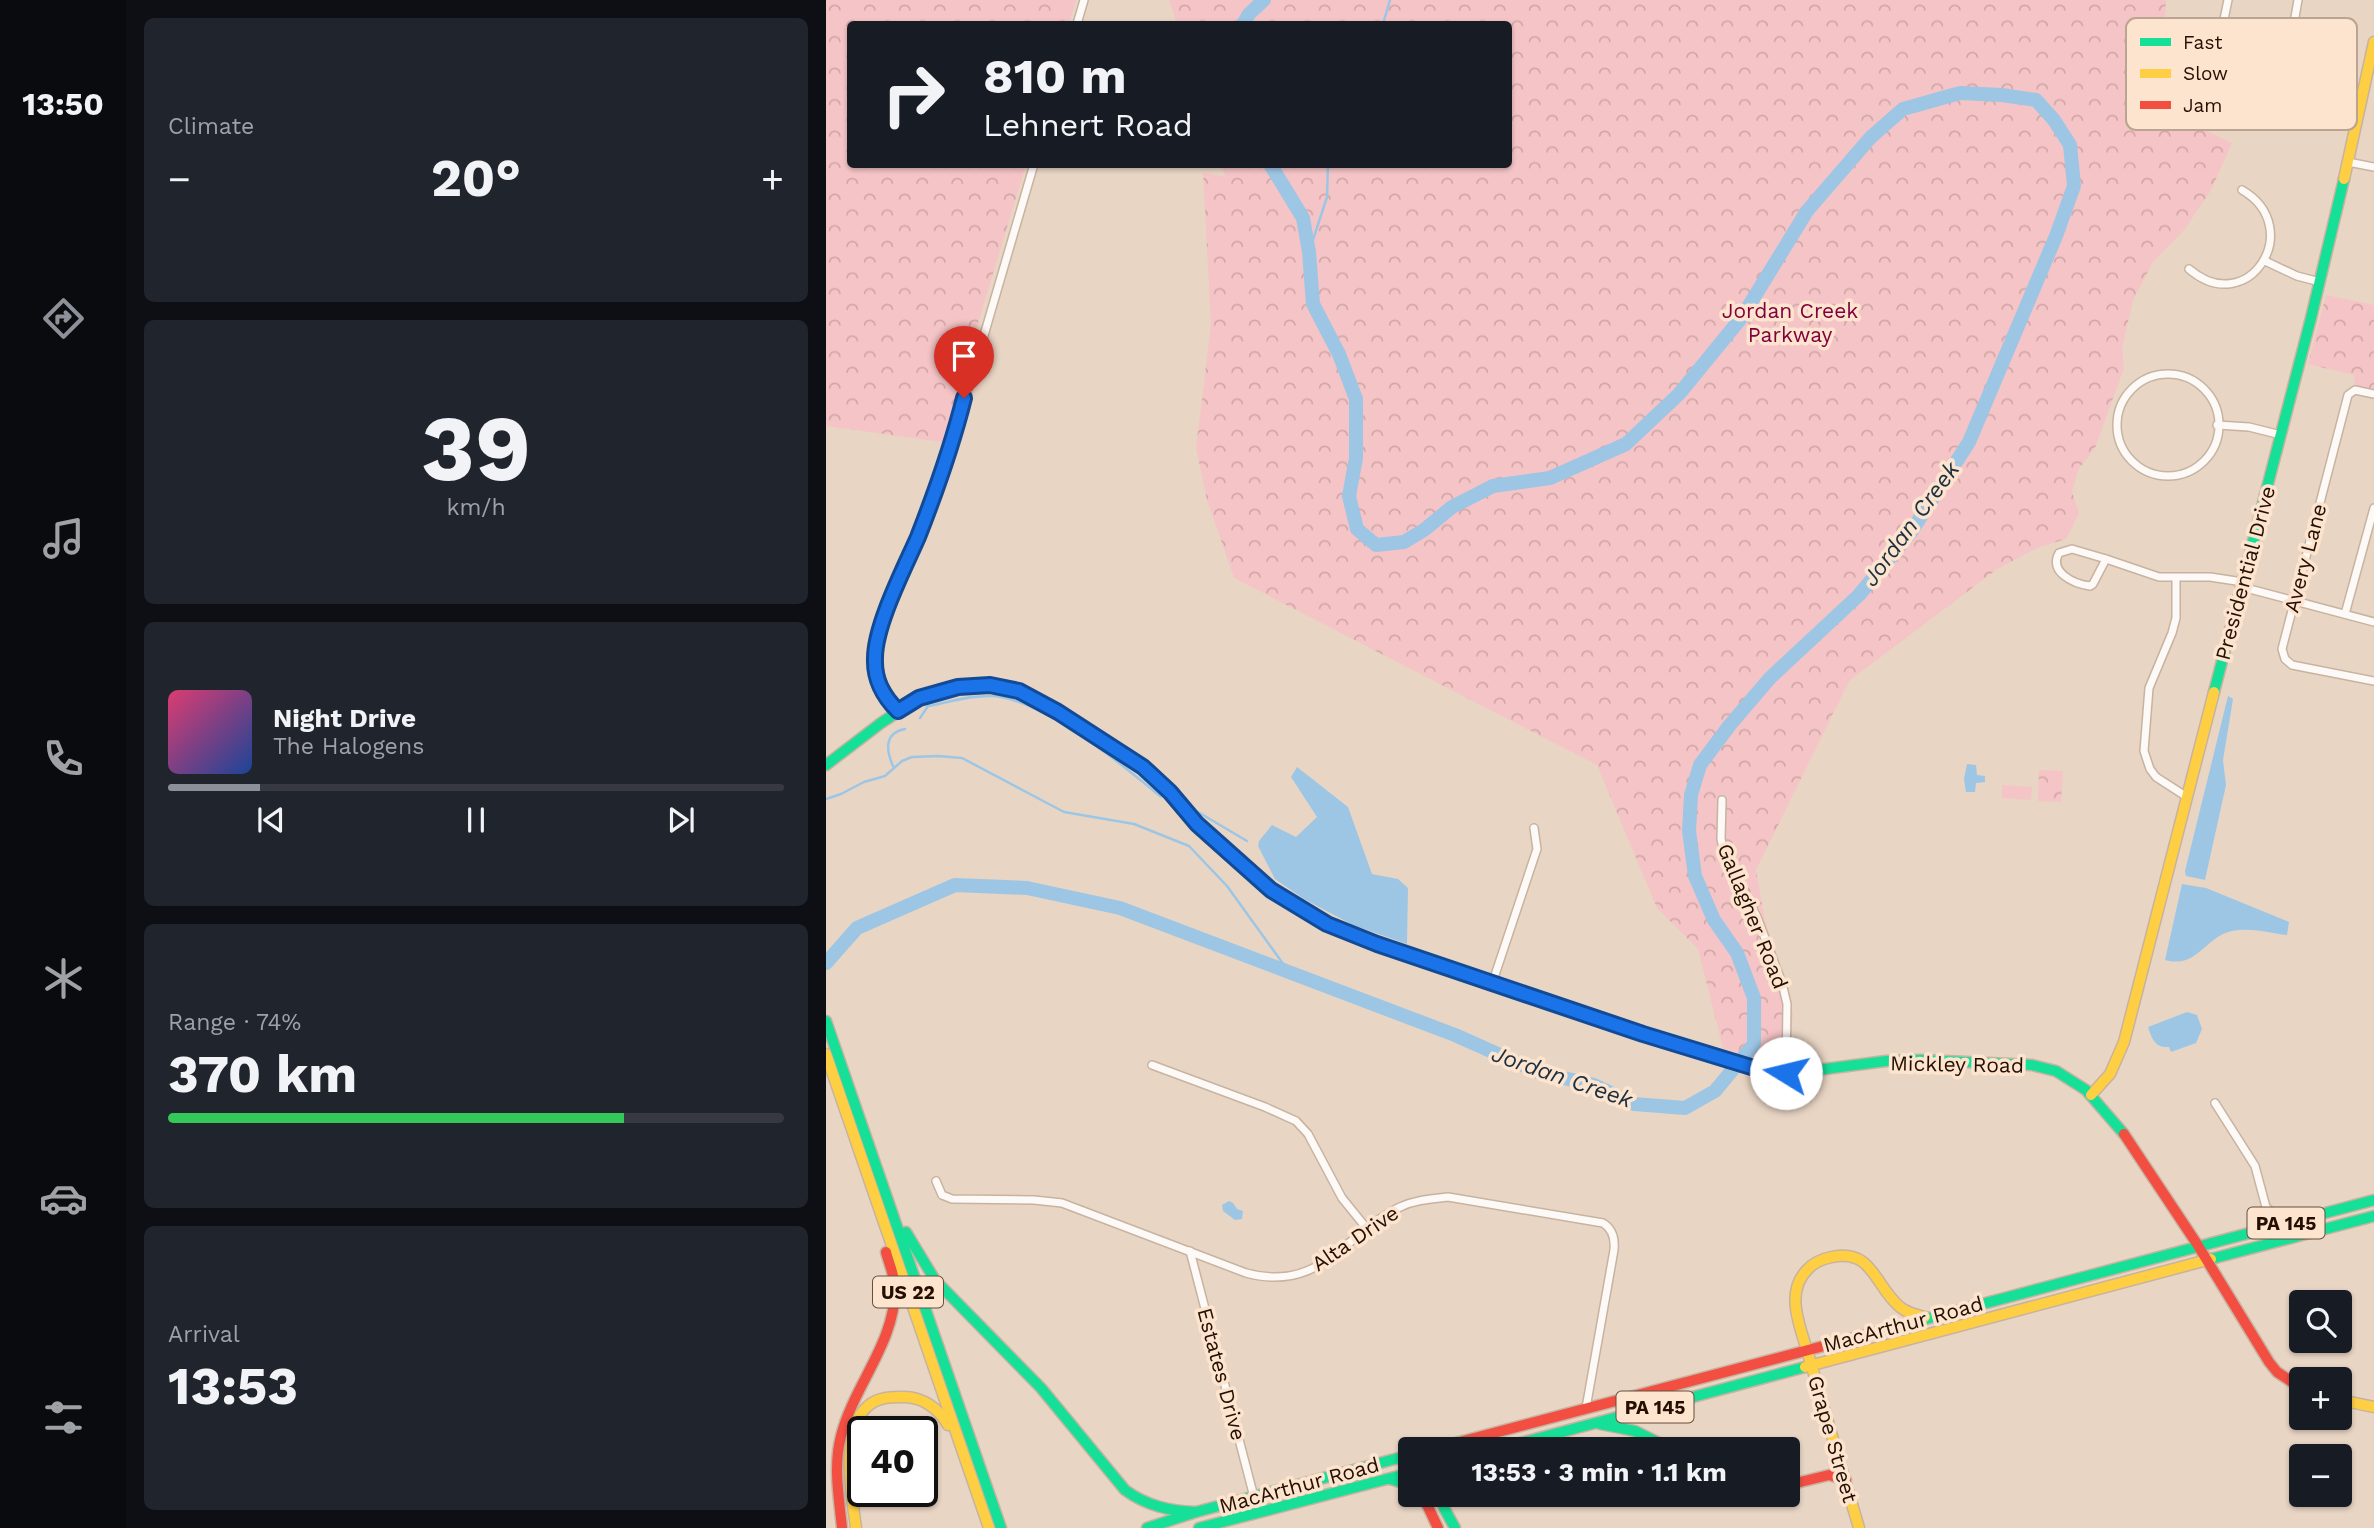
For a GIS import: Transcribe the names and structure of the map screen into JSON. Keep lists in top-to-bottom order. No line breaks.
{"streets":{"main road":["Presidential Drive","Mickley Road","PA 145","US 22","MacArthur Road","Grape Street"],"street":["Avery Lane","Gallagher Road","Alta Drive","Estates Drive"]},"crossings":[["Presidential Drive","Mickley Road"],["Gallagher Road","Mickley Road"],["Mickley Road","MacArthur Road"],["Alta Drive","MacArthur Road"],["Alta Drive","Estates Drive"],["MacArthur Road","Estates Drive"],["MacArthur Road","Grape Street"]],"water":["Jordan Creek"],"parks":["Jordan Creek Parkway"],"legend":["Fast","Slow","Jam"],"page":{"tabs":"13:50","tile":["Climate",["39","km/h"],["Range · 74%","370 km"],["Arrival","13:53"]],"turn":["810 m","Lehnert Road"],"heat":["−","20°","+"],"song":["Night Drive","The Halogens"],"map_buttons":["+","−"],"limit":"40","trip":"13:53 · 3 min · 1.1 km"}}
